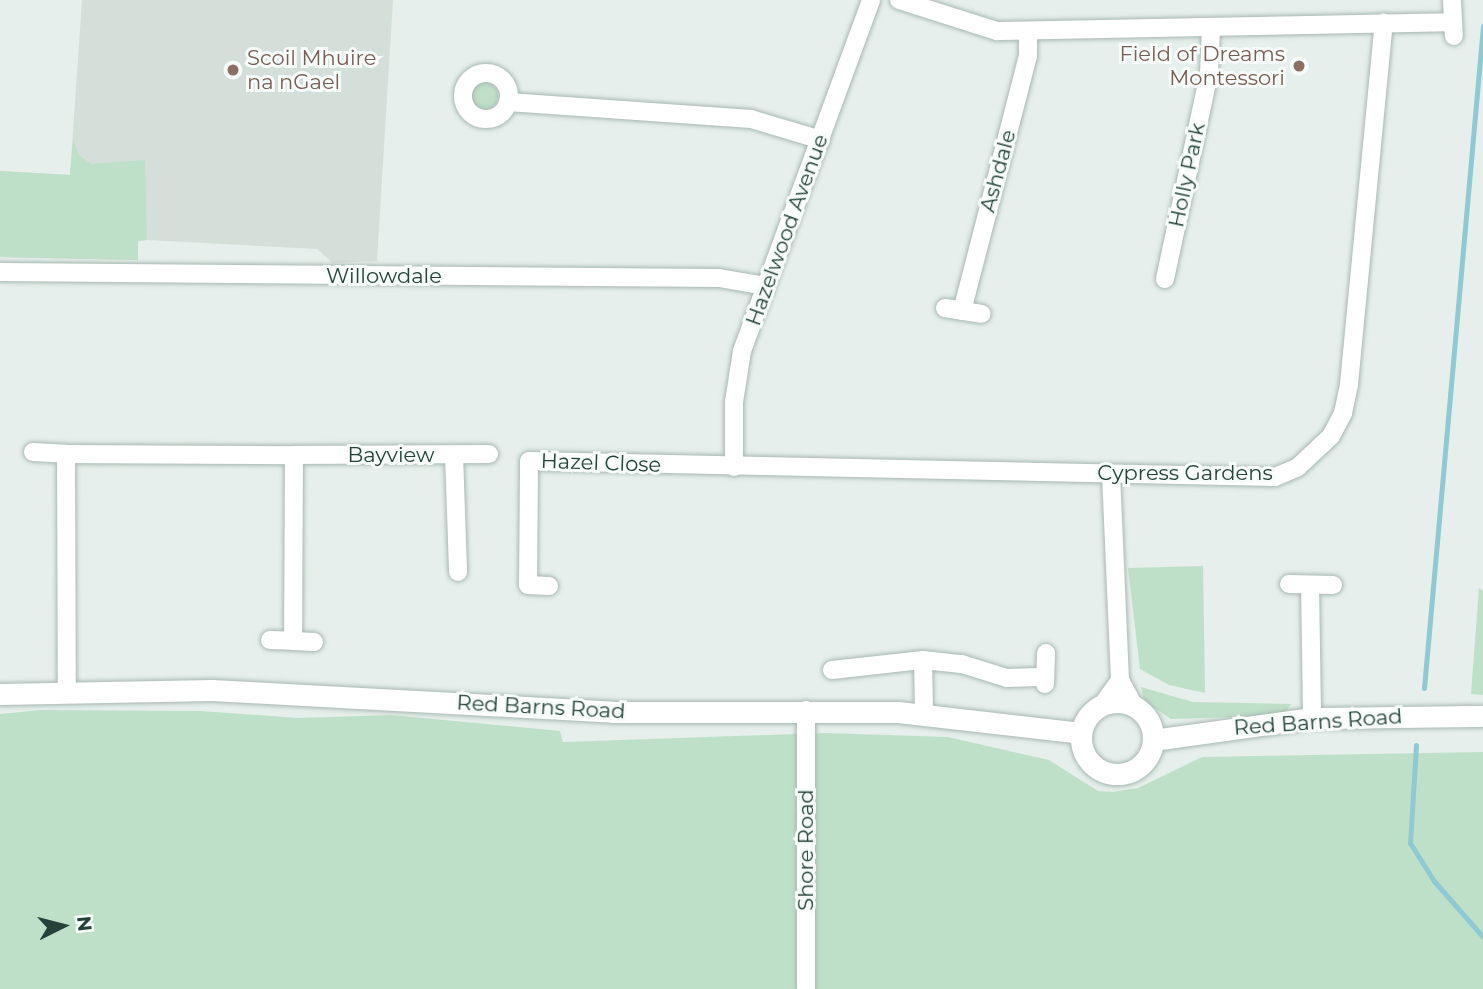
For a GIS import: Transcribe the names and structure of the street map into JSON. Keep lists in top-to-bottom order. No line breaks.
{"streets":{"street":["Ashdale","Holly Park","Hazelwood Avenue","Willowdale","Bayview","Hazel Close","Cypress Gardens","Red Barns Road","Shore Road"]},"crossings":[["Hazelwood Avenue","Willowdale"],["Hazelwood Avenue","Hazel Close"],["Hazelwood Avenue","Cypress Gardens"],["Hazel Close","Cypress Gardens"],["Red Barns Road","Shore Road"]],"places":["Field of Dreams Montessori","Scoil Mhuire na nGael"],"north":"right"}
